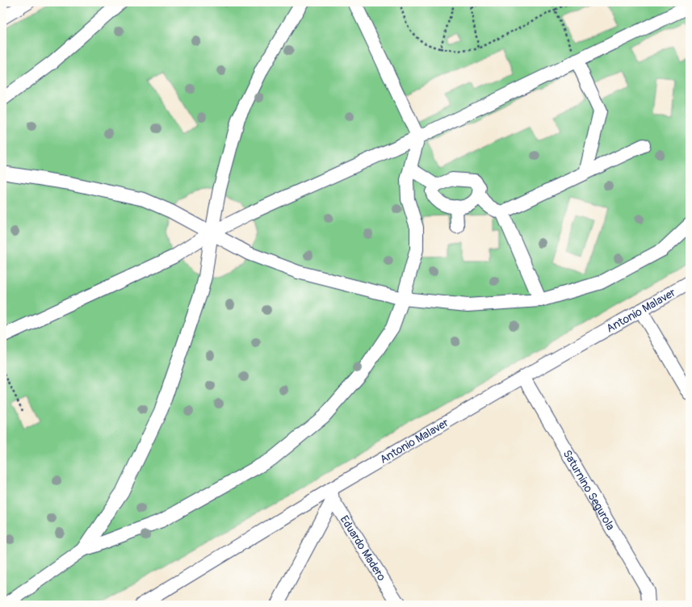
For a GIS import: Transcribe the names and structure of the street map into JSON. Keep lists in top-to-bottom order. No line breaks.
{"streets":{"street":["Antonio Malaver","Saturnino Segurola","Eduardo Madero"]},"crossings":[["Antonio Malaver","Saturnino Segurola"],["Antonio Malaver","Eduardo Madero"]]}
